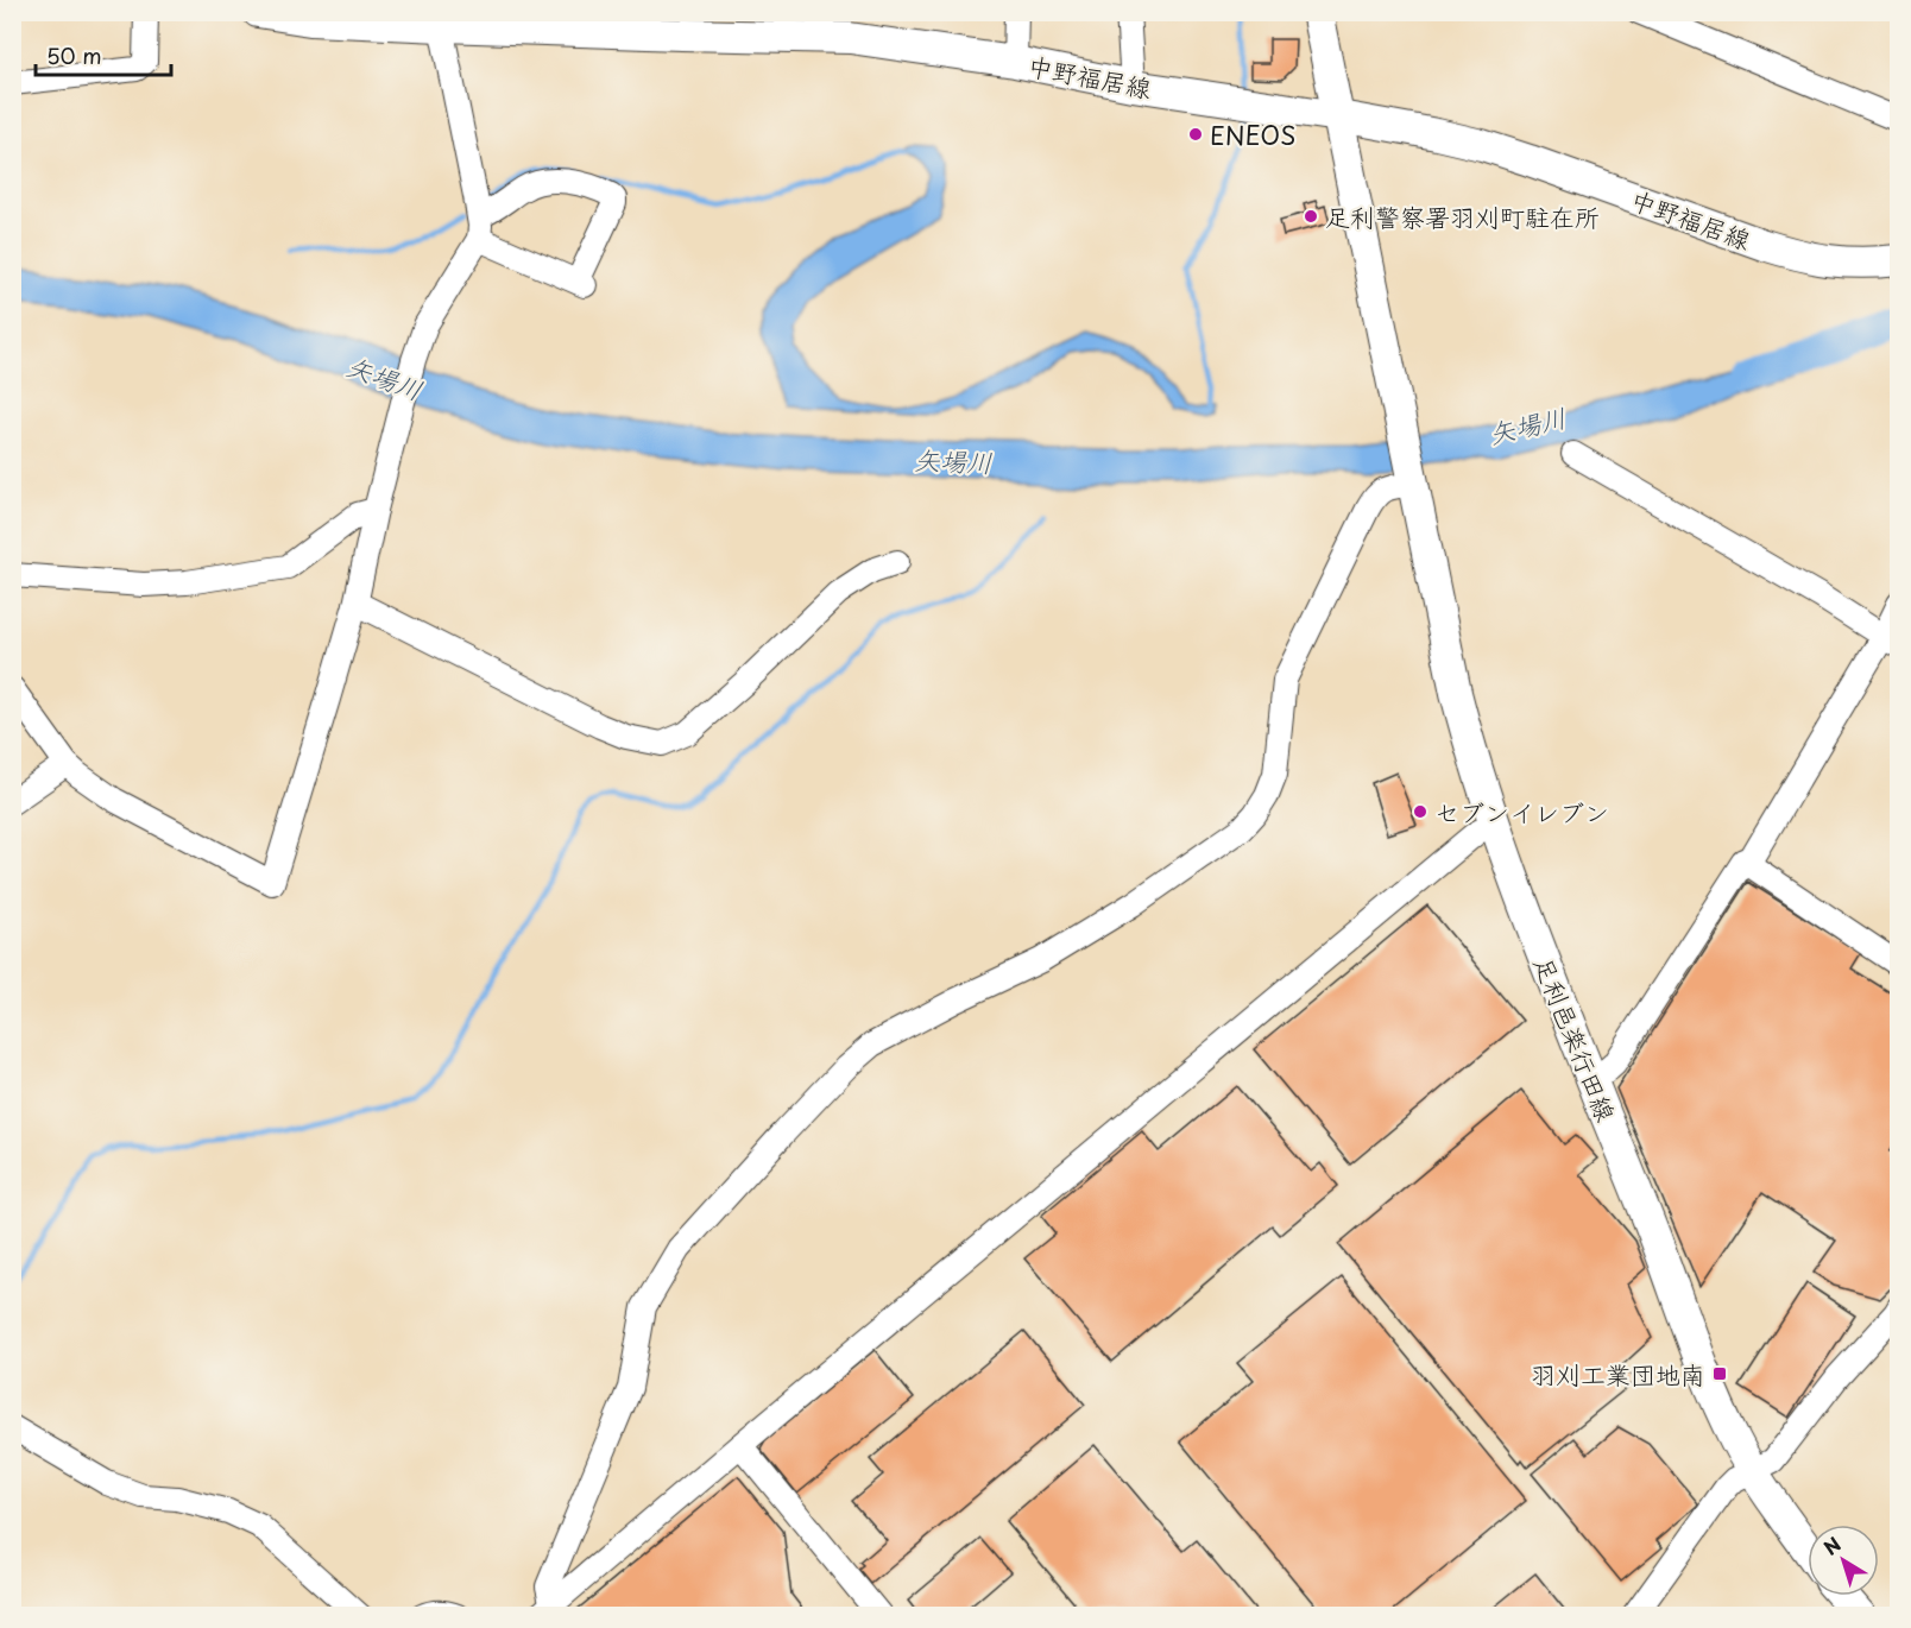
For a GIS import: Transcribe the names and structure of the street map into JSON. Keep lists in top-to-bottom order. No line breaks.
{"streets":{"main road":["中野福居線","足利邑楽行田線"]},"crossings":[["中野福居線","足利邑楽行田線"]],"water":["矢場川"],"places":{"other":["ENEOS","足利警察署羽刈町駐在所","セブンイレブン"],"transit":["羽刈工業団地南"]},"scale_bar":"50 m","north":"top left"}
